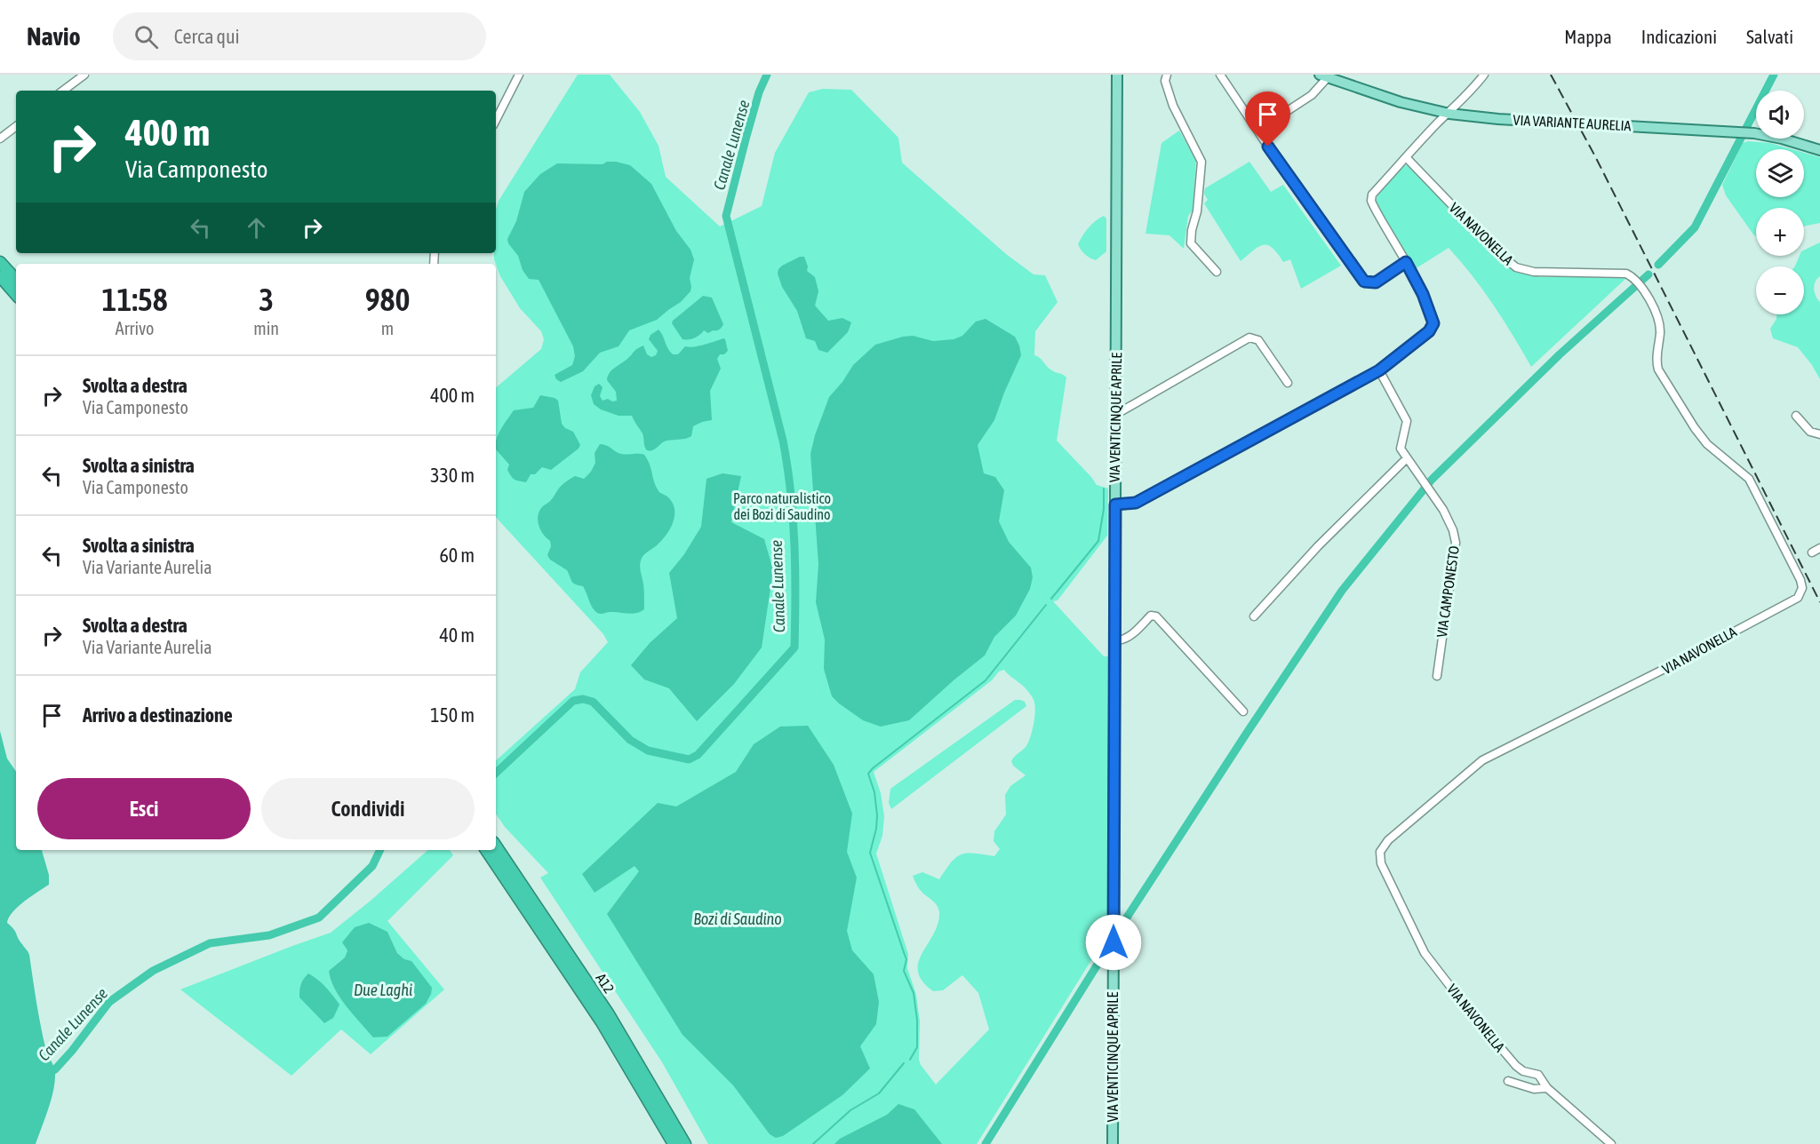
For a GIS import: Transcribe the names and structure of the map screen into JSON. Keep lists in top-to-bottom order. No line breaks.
{"streets":{"highway":["A12"],"main road":["VIA VARIANTE AURELIA","VIA VENTICINQUE APRILE"],"street":["VIA NAVONELLA","VIA CAMPONESTO"]},"water":["Canale Lunense","Bozi di Saudino","Due Laghi"],"parks":["Parco naturalistico dei Bozi di Saudino"],"page":{"header":"Navio","search":"Cerca qui","nav":["Mappa","Indicazioni","Salvati"],"map_buttons":["+","−"],"turn":["400 m","Via Camponesto"],"eta":["11:58","Arrivo","3","min","980","m"],"list":[{"name":"Svolta a destra","note":"Via Camponesto","value":"400 m"},{"name":"Svolta a sinistra","note":"Via Camponesto","value":"330 m"},{"name":"Svolta a sinistra","note":"Via Variante Aurelia","value":"60 m"},{"name":"Svolta a destra","note":"Via Variante Aurelia","value":"40 m"},{"name":"Arrivo a destinazione","value":"150 m"}],"buttons":["Esci","Condividi"]}}
